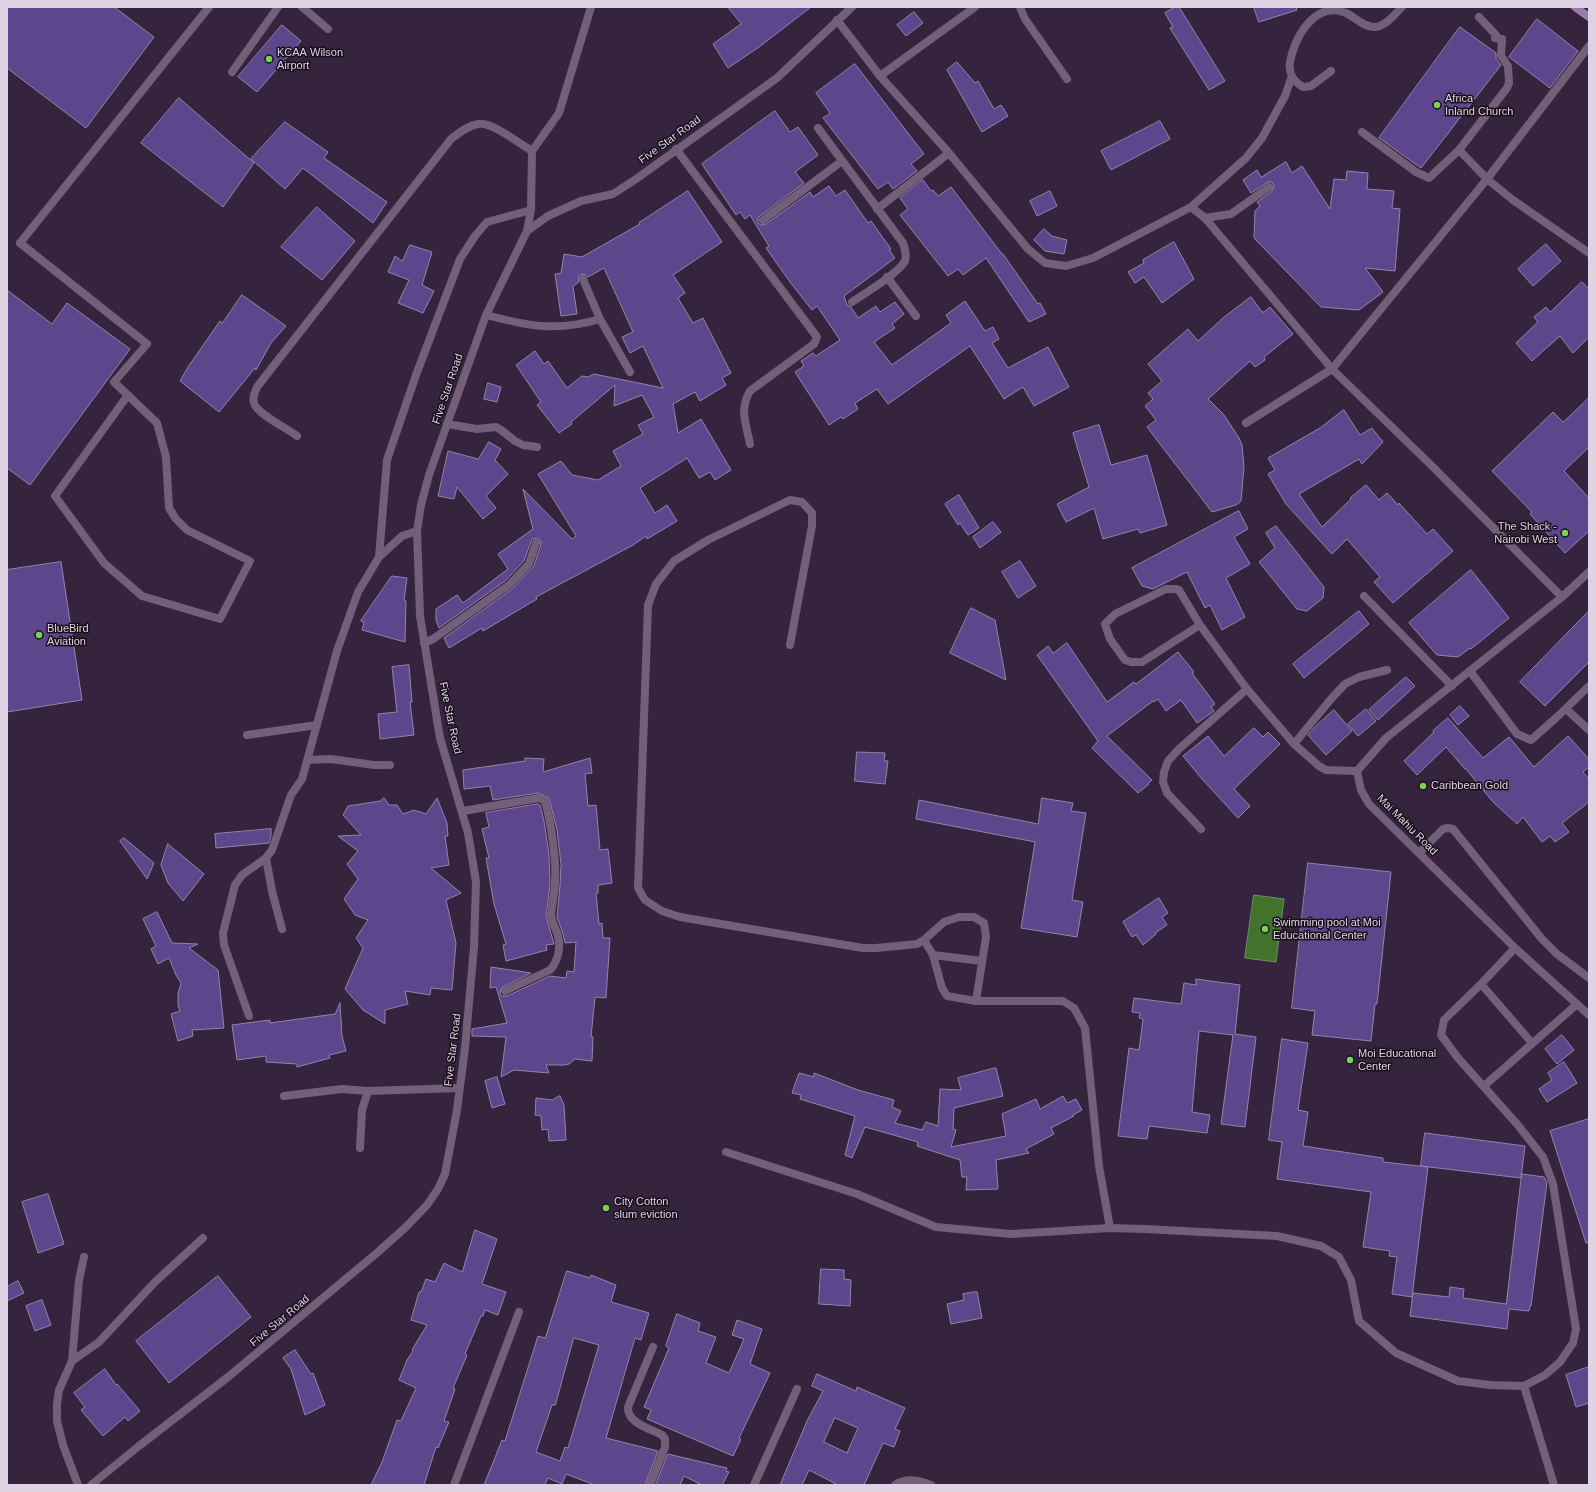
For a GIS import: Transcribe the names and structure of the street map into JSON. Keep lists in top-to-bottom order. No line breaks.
{"streets":{"street":["Five Star Road","Mai Mahiu Road"]},"places":["KCAA Wilson Airport","Africa Inland Church","The Shack - Nairobi West","BlueBird Aviation","Caribbean Gold","Swimming pool at Moi Educational Center","Moi Educational Center","City Cotton slum eviction"]}
